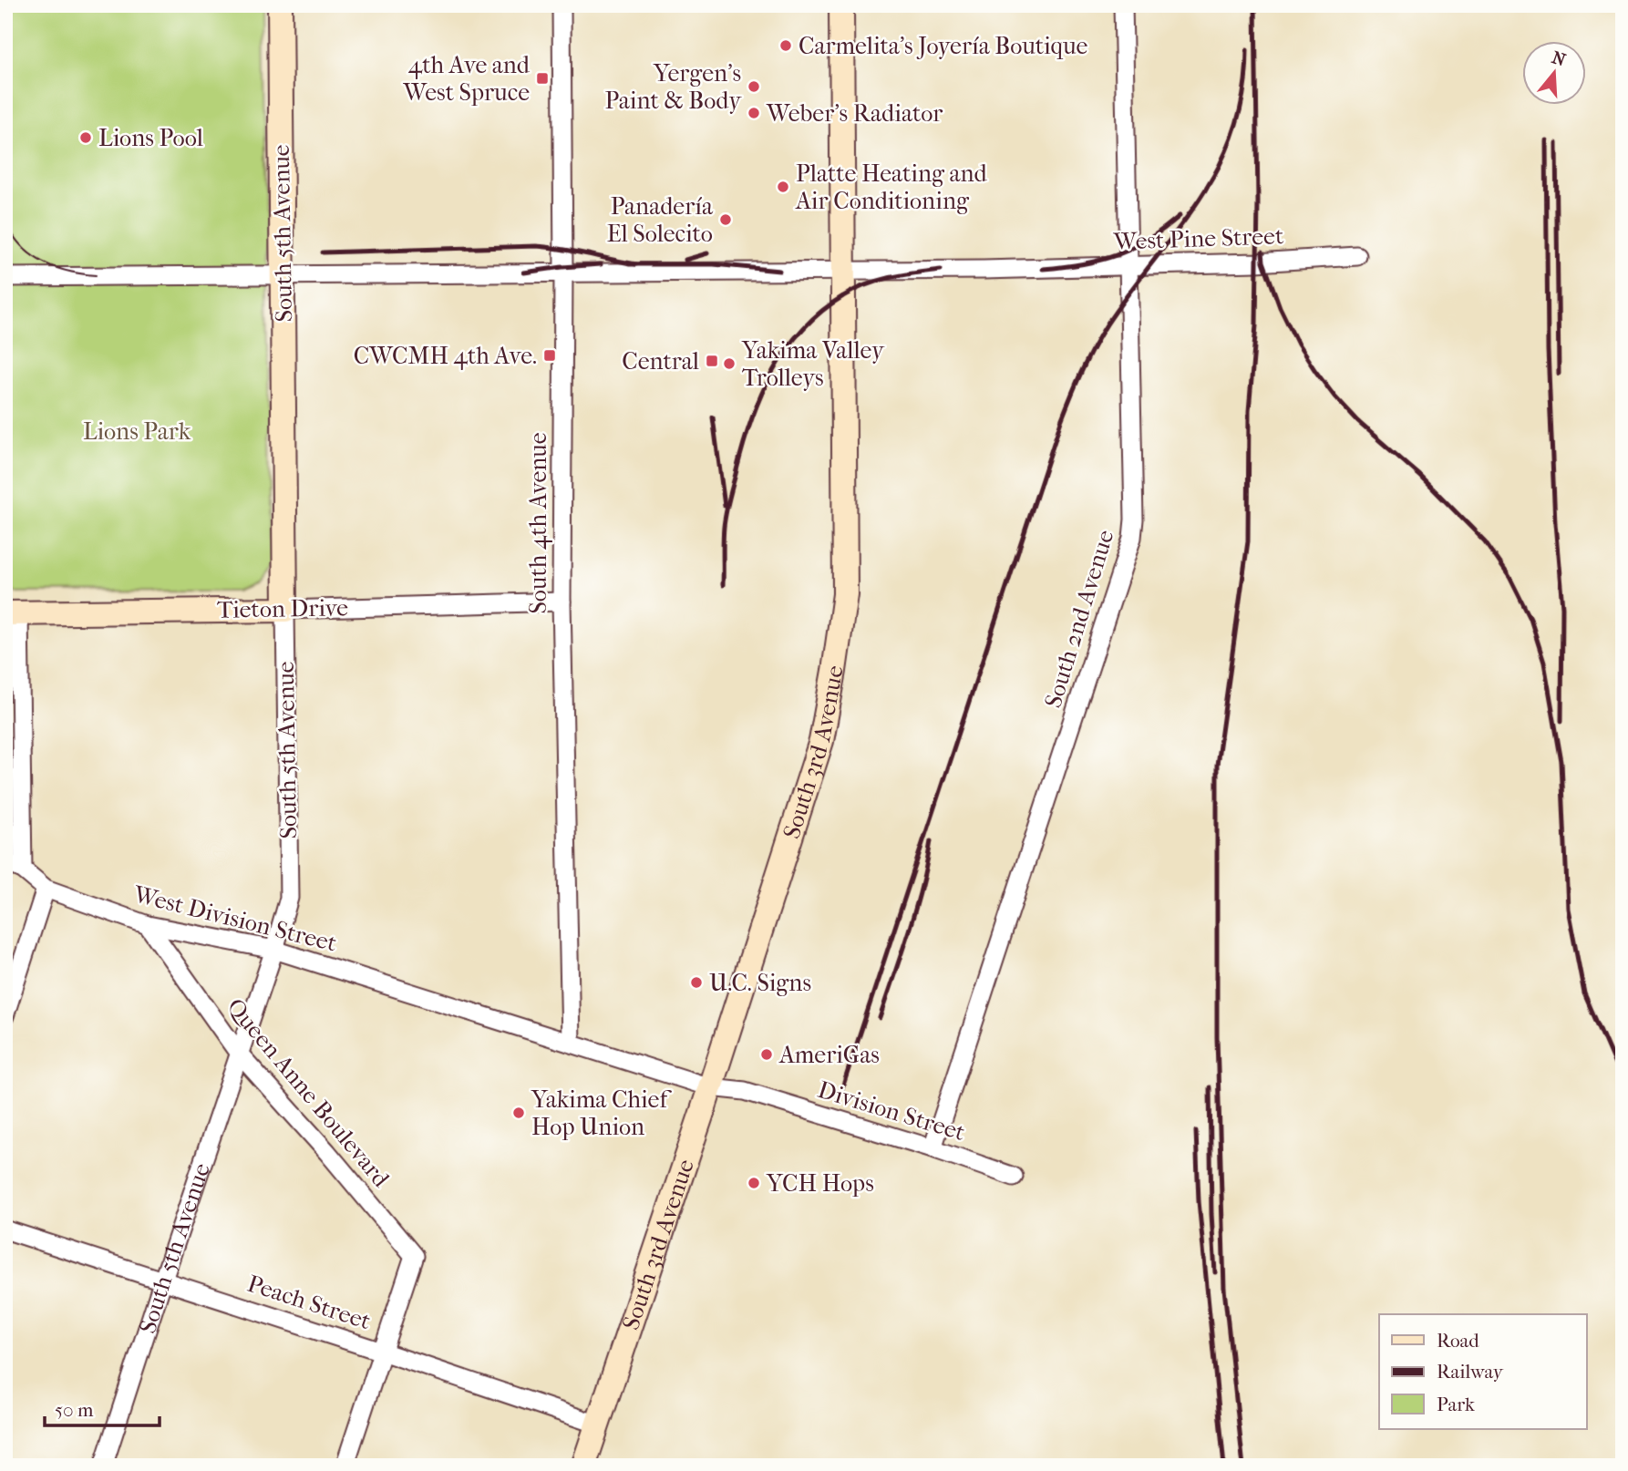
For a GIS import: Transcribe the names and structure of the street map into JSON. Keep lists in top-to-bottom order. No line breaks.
{"streets":{"street":["South 5th Avenue","West Pine Street","South 4th Avenue","Tieton Drive","South 2nd Avenue","South 3rd Avenue","West Division Street","Queen Anne Boulevard","Division Street","Peach Street"]},"crossings":[["South 5th Avenue","West Pine Street"],["South 5th Avenue","Tieton Drive"],["South 5th Avenue","West Division Street"],["South 5th Avenue","Queen Anne Boulevard"],["South 5th Avenue","Peach Street"],["West Pine Street","South 4th Avenue"],["West Pine Street","South 2nd Avenue"],["West Pine Street","South 3rd Avenue"],["South 4th Avenue","Tieton Drive"],["South 4th Avenue","West Division Street"],["South 4th Avenue","Division Street"],["South 2nd Avenue","Division Street"],["South 3rd Avenue","Division Street"],["South 3rd Avenue","Peach Street"],["West Division Street","Queen Anne Boulevard"],["West Division Street","Division Street"],["Queen Anne Boulevard","Peach Street"]],"parks":["Lions Park"],"places":{"other":["Carmelita's Joyería Boutique","Yergen's Paint & Body","Weber's Radiator","Lions Pool","Platte Heating and Air Conditioning","Panadería El Solecito","Yakima Valley Trolleys","U.C. Signs","AmeriGas","Yakima Chief Hop Union","YCH Hops"],"transit":["4th Ave and West Spruce","CWCMH 4th Ave.","Central"]},"legend":["Road","Railway","Park"],"scale_bar":"50 m","north":"top"}
